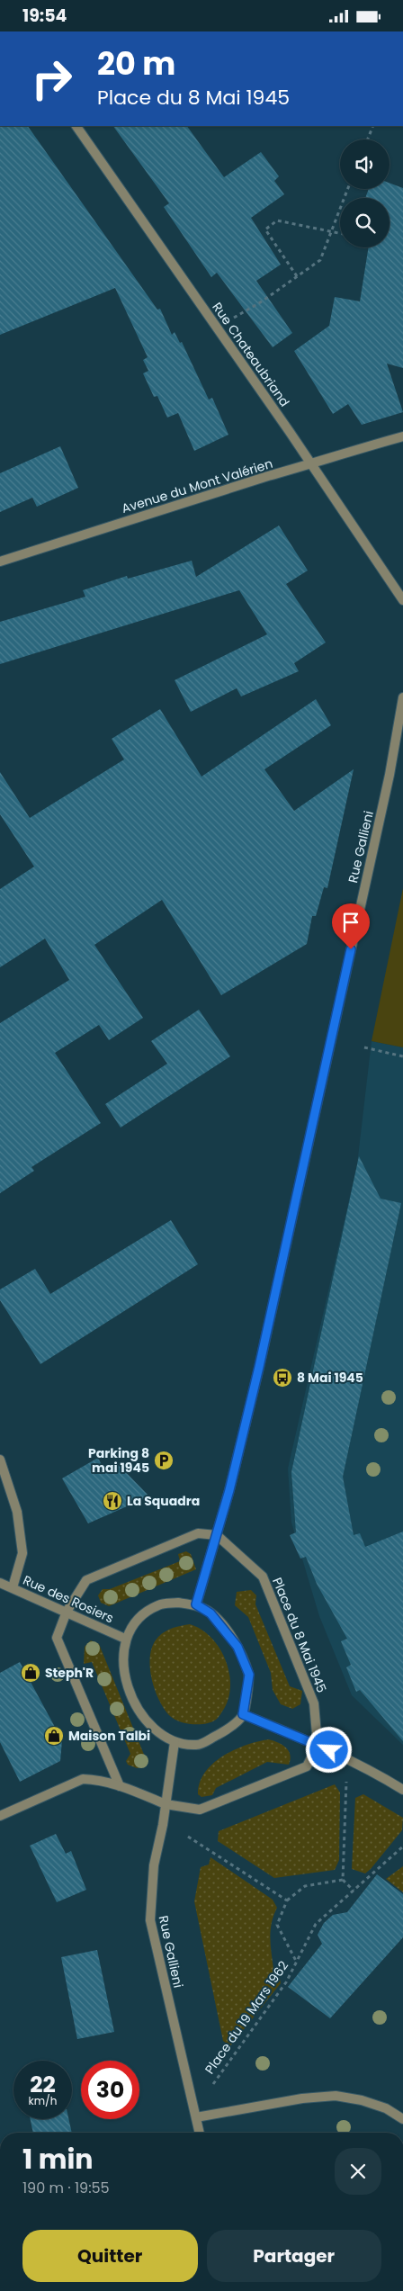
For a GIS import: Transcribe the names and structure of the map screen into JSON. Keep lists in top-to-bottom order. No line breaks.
{"streets":{"street":["Rue Chateaubriand","Avenue du Mont Valérien","Rue Gallieni","Rue des Rosiers","Place du 8 Mai 1945"],"path":["Place du 19 Mars 1962"]},"crossings":[["Rue Chateaubriand","Avenue du Mont Valérien"],["Rue Gallieni","Rue des Rosiers"],["Rue Gallieni","Place du 8 Mai 1945"]],"places":{"bus stop":["8 Mai 1945"],"parking":["Parking 8 mai 1945"],"restaurant":["La Squadra"],"shop":["Steph'R","Maison Talbi"]},"page":{"status":"19:54","turn":["20 m","Place du 8 Mai 1945"],"speed":"22 km/h","limit":"30","heading":["1 min","190 m · 19:55"],"buttons":["Quitter","Partager"]}}
